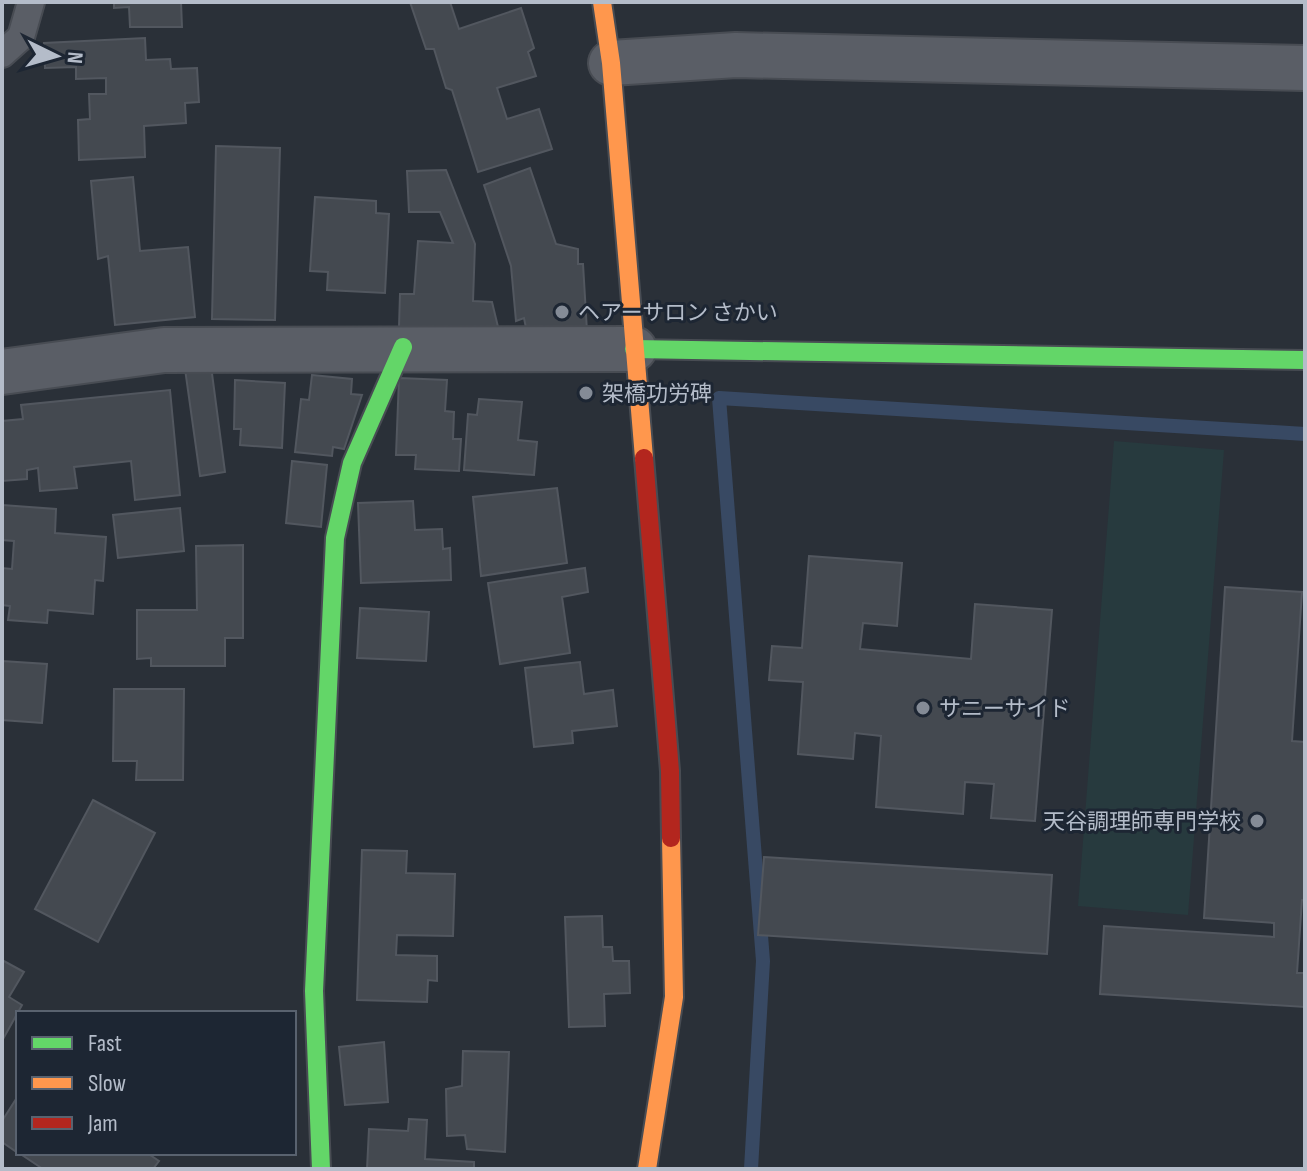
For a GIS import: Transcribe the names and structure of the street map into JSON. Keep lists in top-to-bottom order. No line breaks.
{"places":["ヘアーサロン さかい","架橋功労碑","サニーサイド","天谷調理師専門学校"],"legend":["Fast","Slow","Jam"],"north":"right"}
